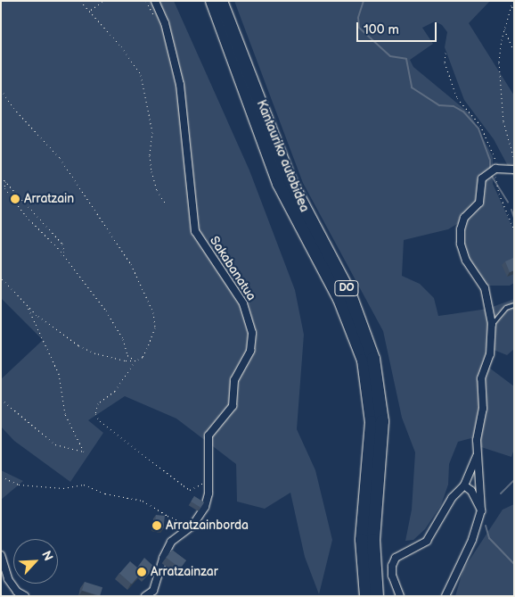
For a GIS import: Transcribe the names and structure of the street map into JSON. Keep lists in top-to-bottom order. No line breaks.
{"streets":{"highway":["Kantauriko autobidea","DO"],"street":["Sakabanatua"]},"places":["Arratzain","Arratzainborda","Arratzainzar"],"scale_bar":"100 m","north":"top right"}
